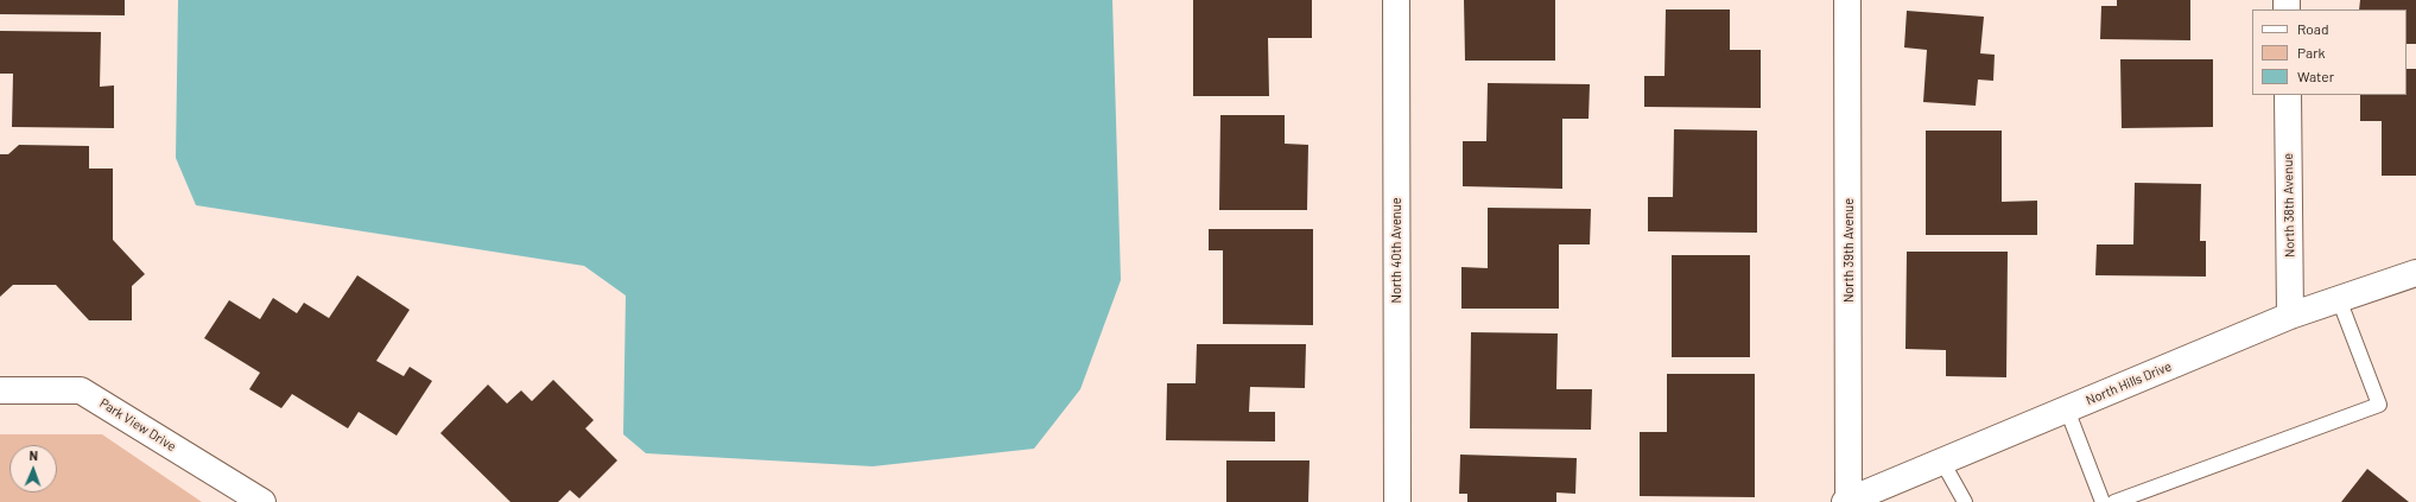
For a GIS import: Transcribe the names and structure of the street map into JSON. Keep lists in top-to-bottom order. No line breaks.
{"streets":{"street":["North 38th Avenue","North 40th Avenue","North 39th Avenue","North Hills Drive","Park View Drive"]},"crossings":[["North 38th Avenue","North Hills Drive"],["North 39th Avenue","North Hills Drive"]],"legend":["Road","Park","Water"],"north":"top"}
